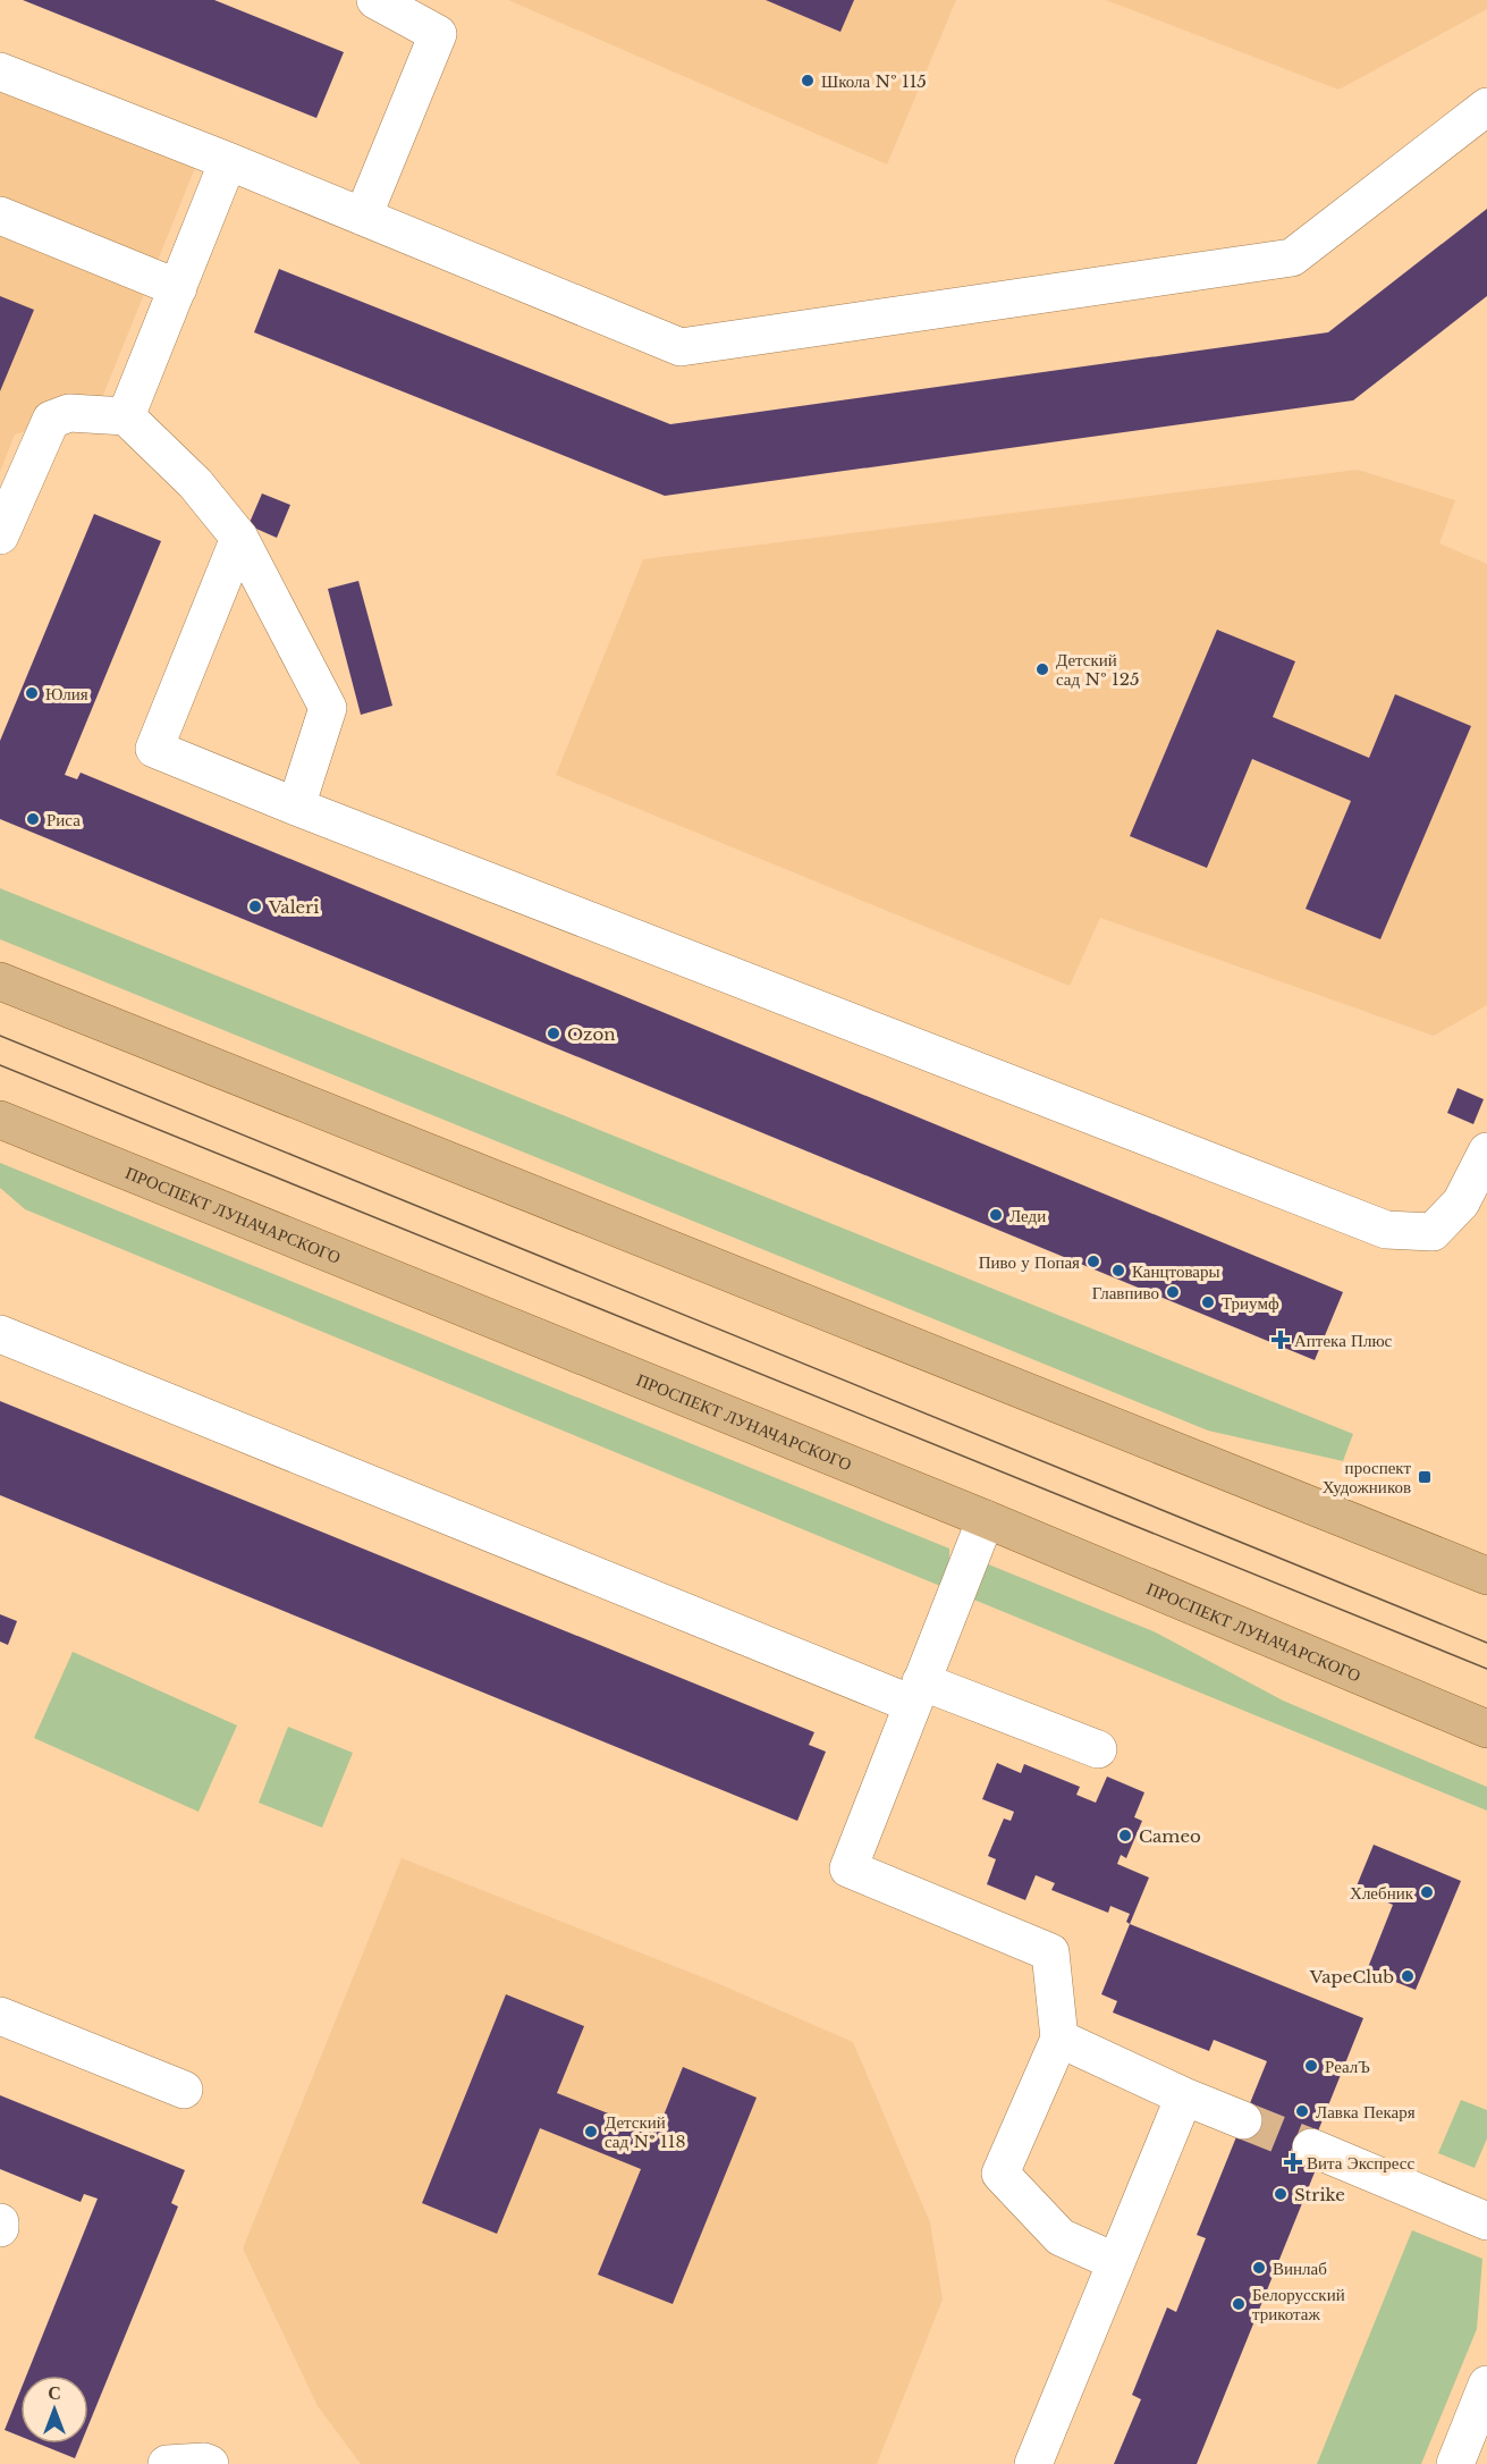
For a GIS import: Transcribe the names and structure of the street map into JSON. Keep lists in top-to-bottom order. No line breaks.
{"streets":{"main road":["ПРОСПЕКТ ЛУНАЧАРСКОГО"]},"places":{"other":["Школа № 115","Детский сад № 125","Юлия","Риса","Valeri","Ozon","Леди","Пиво у Попая","Канцтовары","Главпиво","Триумф","Cameo","Хлебник","VapeClub","РеалЪ","Лавка Пекаря","Детский сад № 118","Strike","Винлаб","Белорусский трикотаж"],"health":["Аптека Плюс","Вита Экспресс"],"transit":["проспект Художников"]},"north":"top"}
